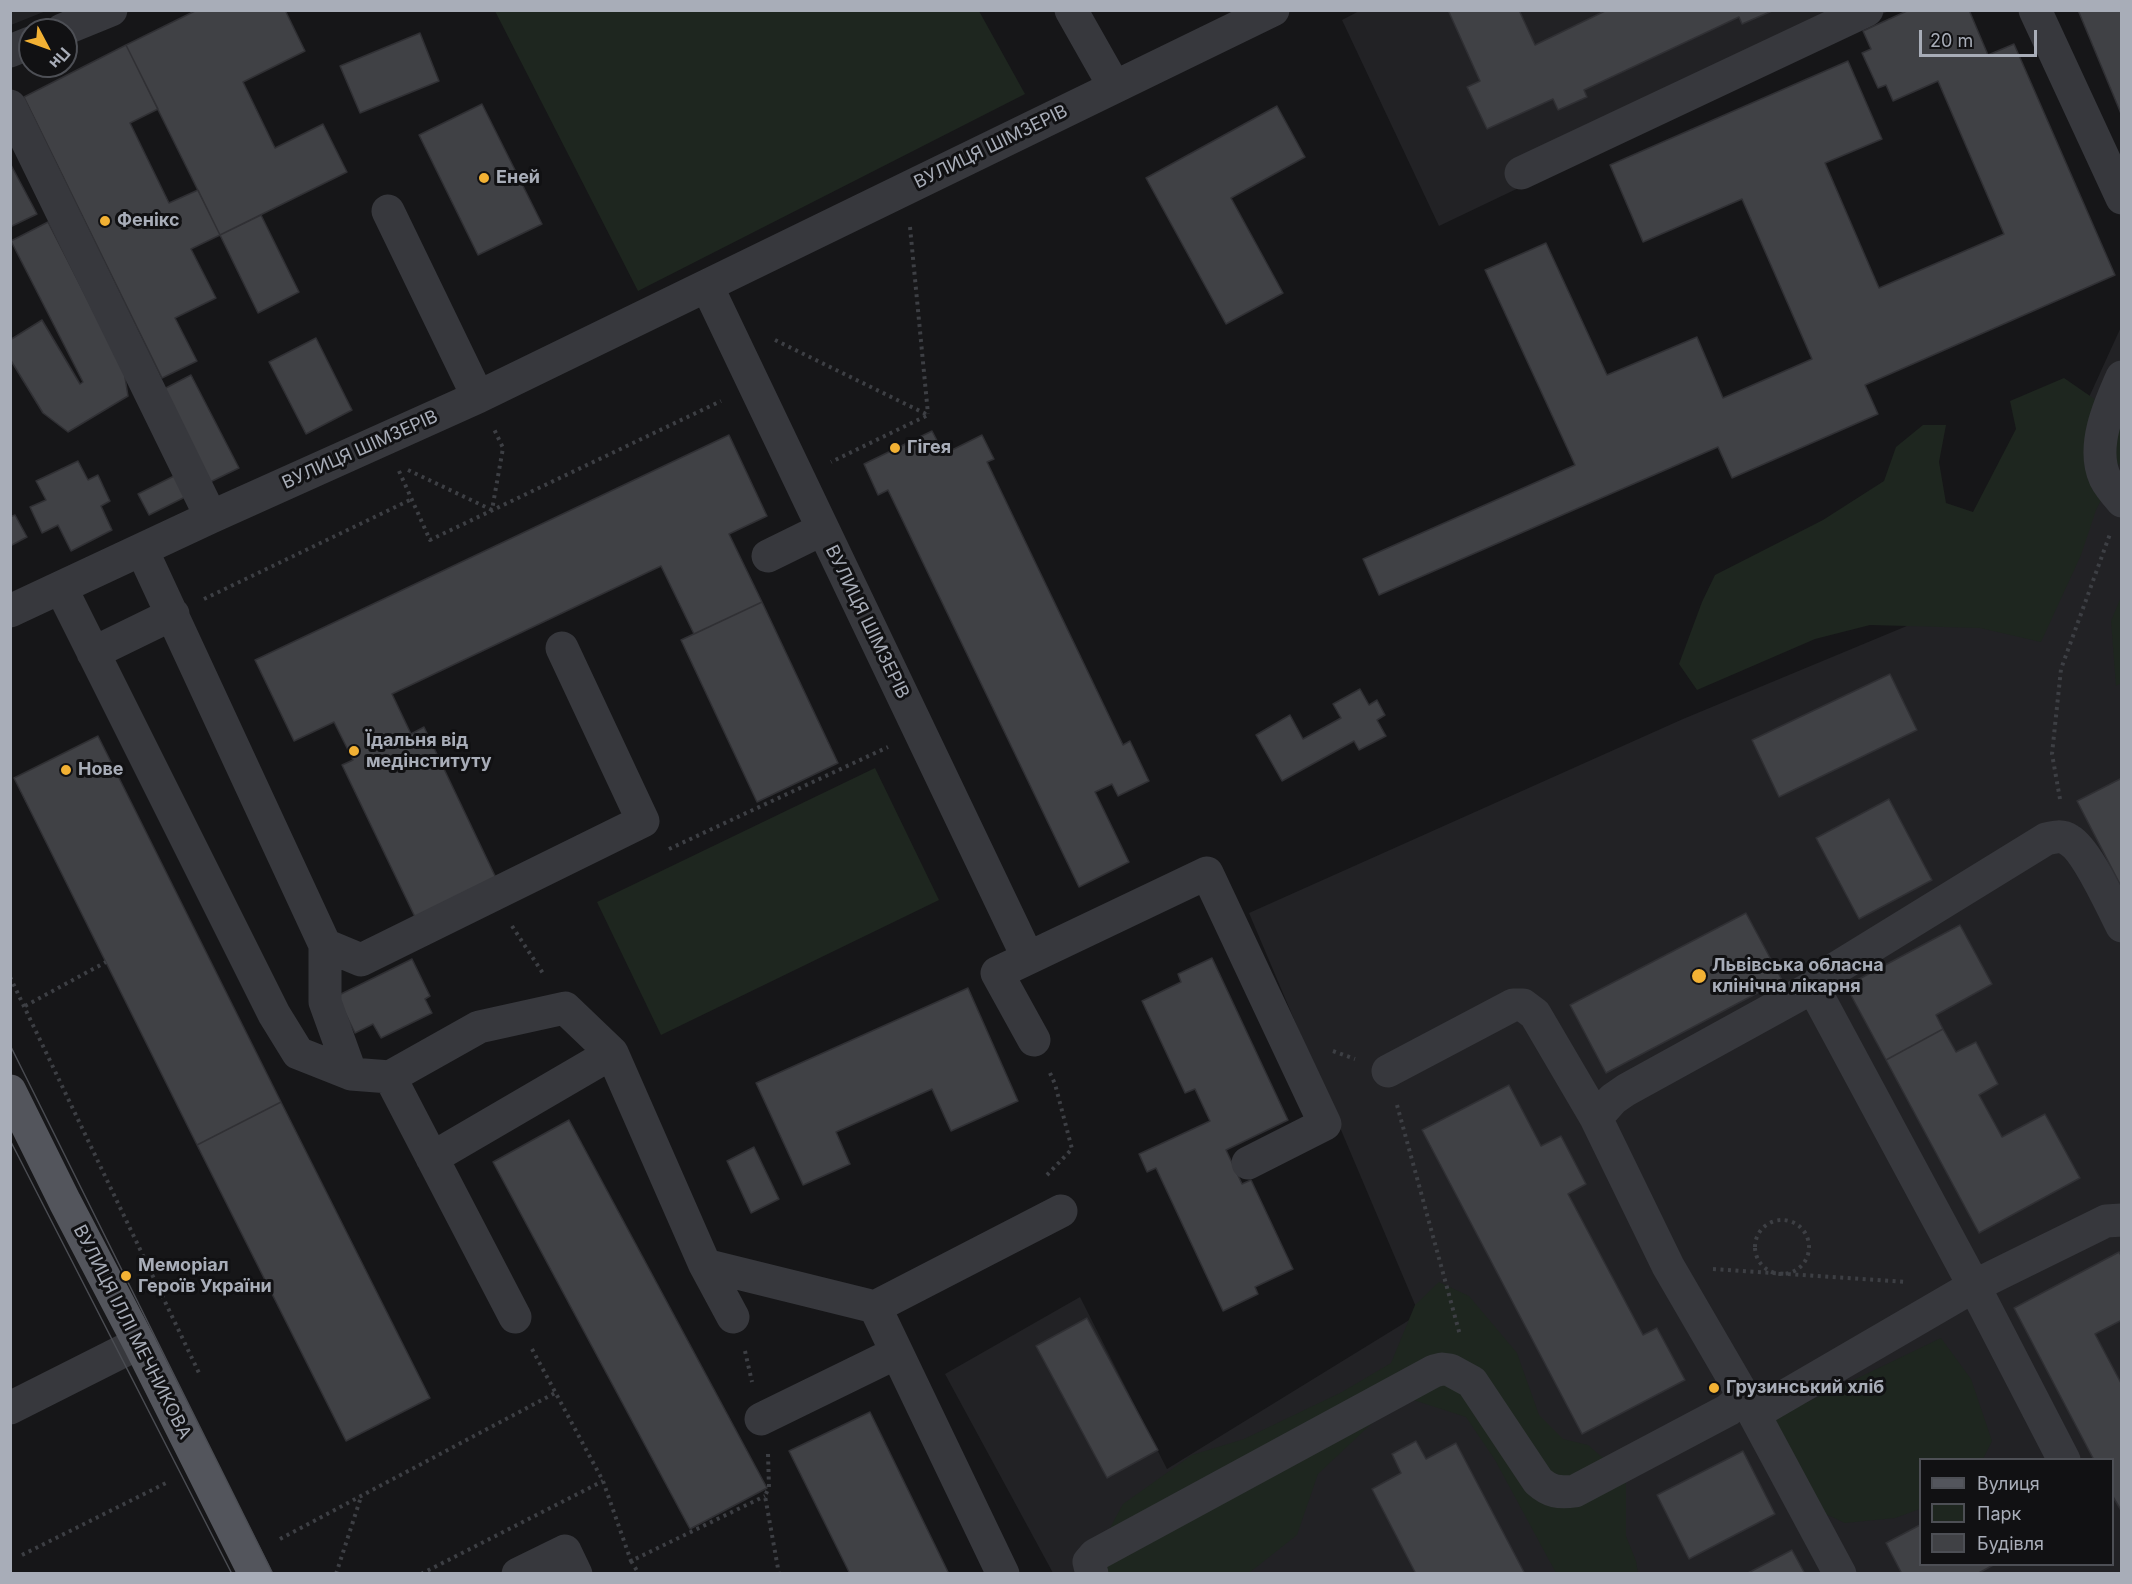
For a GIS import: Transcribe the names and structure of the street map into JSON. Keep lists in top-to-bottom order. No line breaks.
{"streets":{"main road":["ВУЛИЦЯ ІЛЛІ МЕЧНИКОВА"],"street":["ВУЛИЦЯ ШІМЗЕРІВ"]},"places":["Еней","Фенікс","Гігея","Їдальня від медінституту","Нове","Львівська обласна клінічна лікарня","Меморіал Героїв України","Грузинський хліб"],"legend":["Вулиця","Парк","Будівля"],"scale_bar":"20 m","north":"bottom right"}
